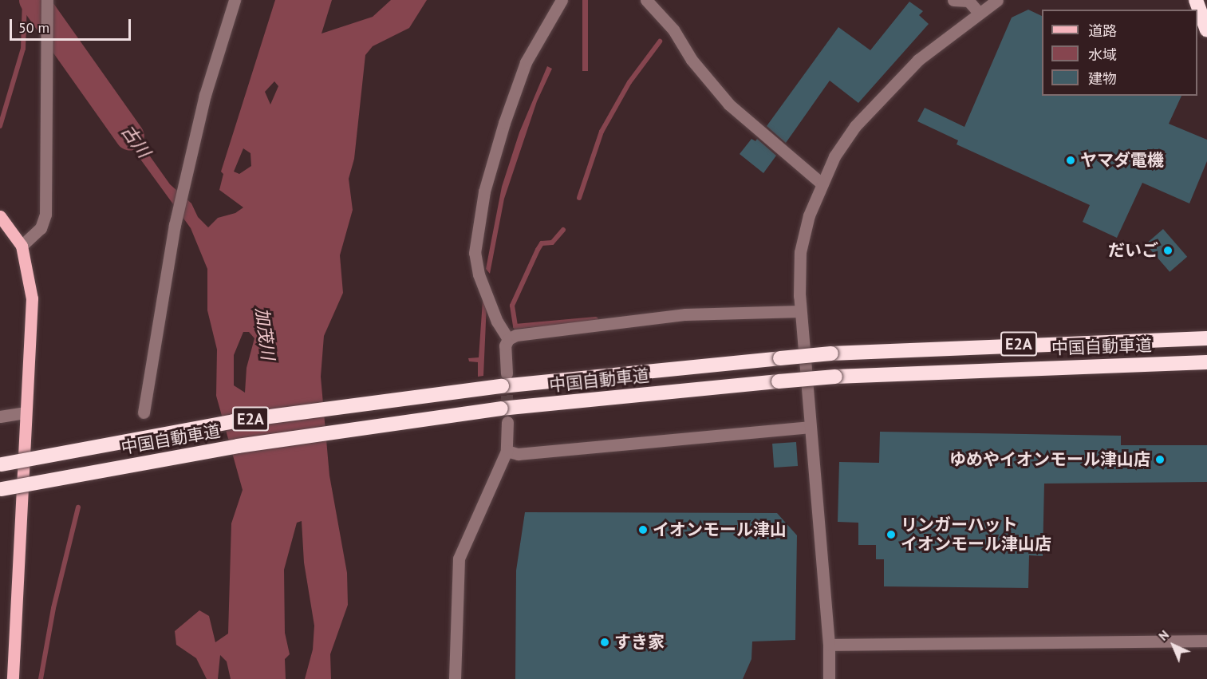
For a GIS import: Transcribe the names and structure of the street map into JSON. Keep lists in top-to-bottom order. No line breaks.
{"streets":{"highway":["E2A","中国自動車道"]},"water":["古川","加茂川"],"places":["ヤマダ電機","だいご","ゆめやイオンモール津山店","イオンモール津山","リンガーハット イオンモール津山店","すき家"],"legend":["道路","水域","建物"],"scale_bar":"50 m","north":"top left"}
